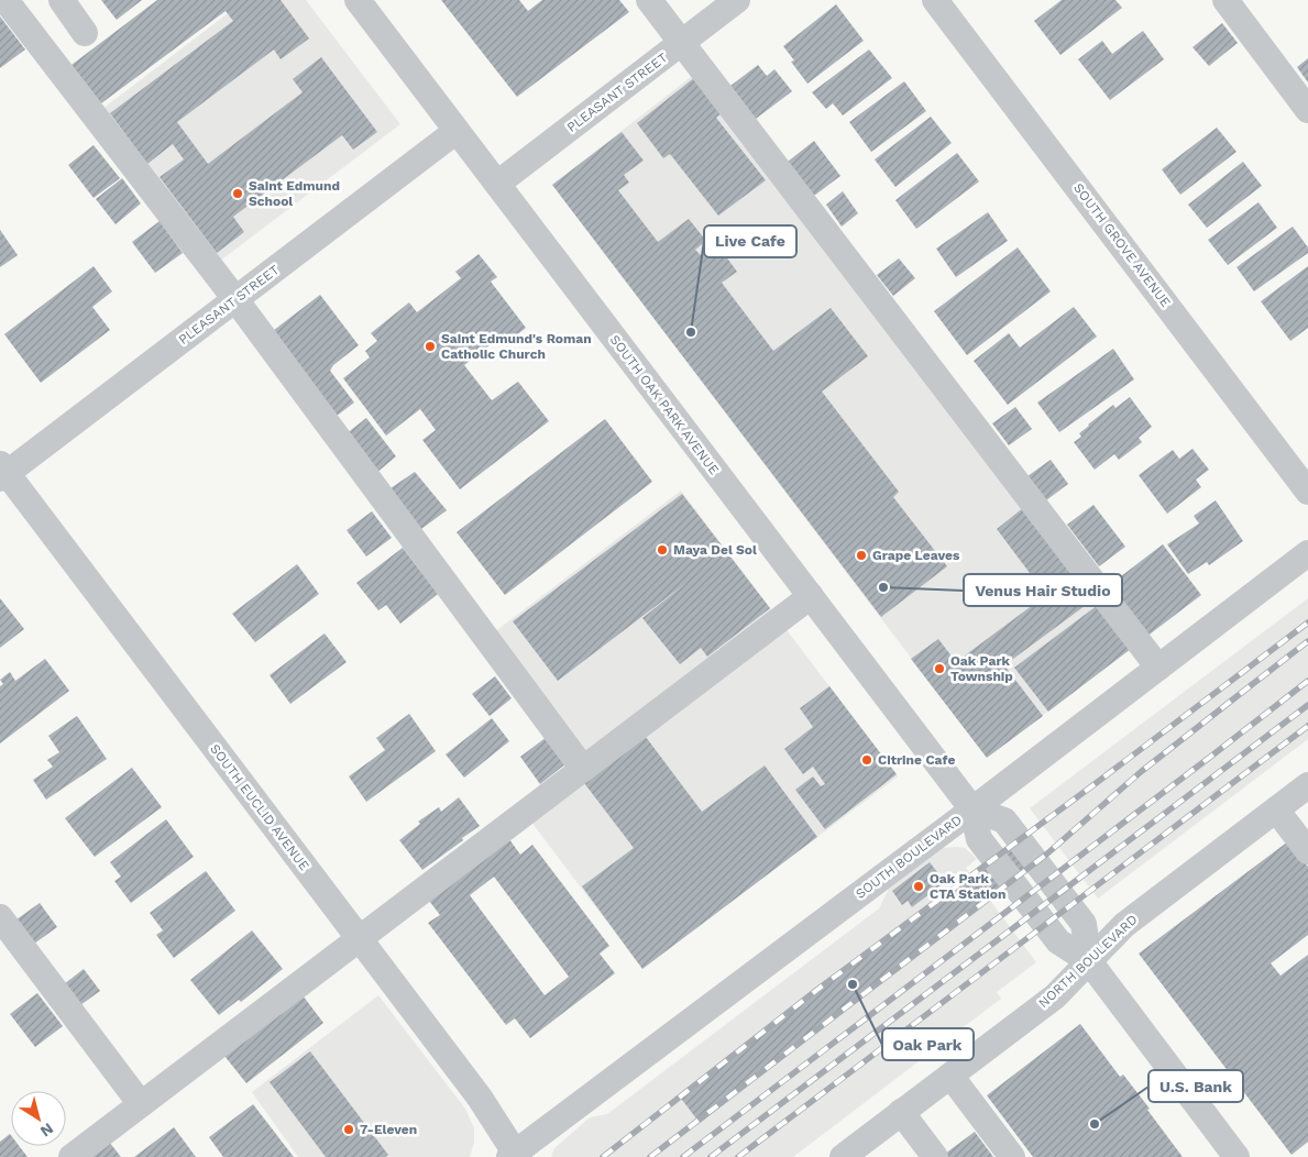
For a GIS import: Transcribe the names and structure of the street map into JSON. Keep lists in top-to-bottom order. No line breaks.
{"streets":{"street":["PLEASANT STREET","SOUTH GROVE AVENUE","SOUTH OAK PARK AVENUE","SOUTH EUCLID AVENUE","SOUTH BOULEVARD","NORTH BOULEVARD"]},"crossings":[["PLEASANT STREET","SOUTH OAK PARK AVENUE"],["PLEASANT STREET","SOUTH EUCLID AVENUE"],["SOUTH OAK PARK AVENUE","SOUTH BOULEVARD"],["SOUTH EUCLID AVENUE","SOUTH BOULEVARD"]],"places":["Saint Edmund School","Live Cafe","Saint Edmund's Roman Catholic Church","Maya Del Sol","Grape Leaves","Venus Hair Studio","Oak Park Township","Citrine Cafe","Oak Park CTA Station","Oak Park","U.S. Bank","7-Eleven"],"north":"bottom right"}
